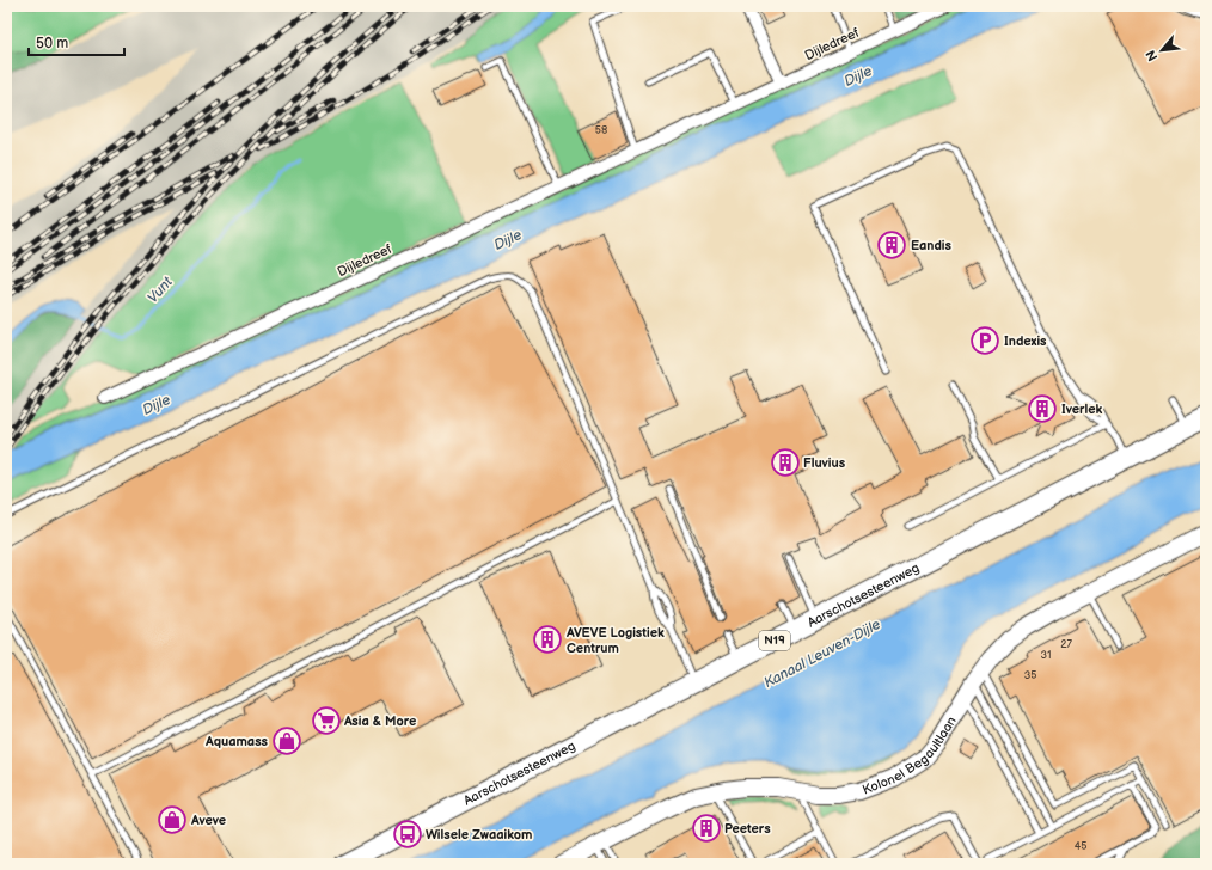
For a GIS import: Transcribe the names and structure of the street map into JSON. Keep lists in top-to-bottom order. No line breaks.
{"streets":{"main road":["Aarschotsesteenweg","N19"],"street":["Dijledreef","Kolonel Begaultlaan"]},"water":["Dijle","Vunt","Kanaal Leuven-Dijle"],"places":{"building":["Eandis","Iverlek","Fluvius","AVEVE Logistiek Centrum","Peeters"],"parking":["Indexis"],"supermarket":["Asia & More"],"shop":["Aquamass","Aveve"],"bus stop":["Wilsele Zwaaikom"]},"house_numbers":["58","27","31","35","45"],"scale_bar":"50 m","north":"bottom left"}
